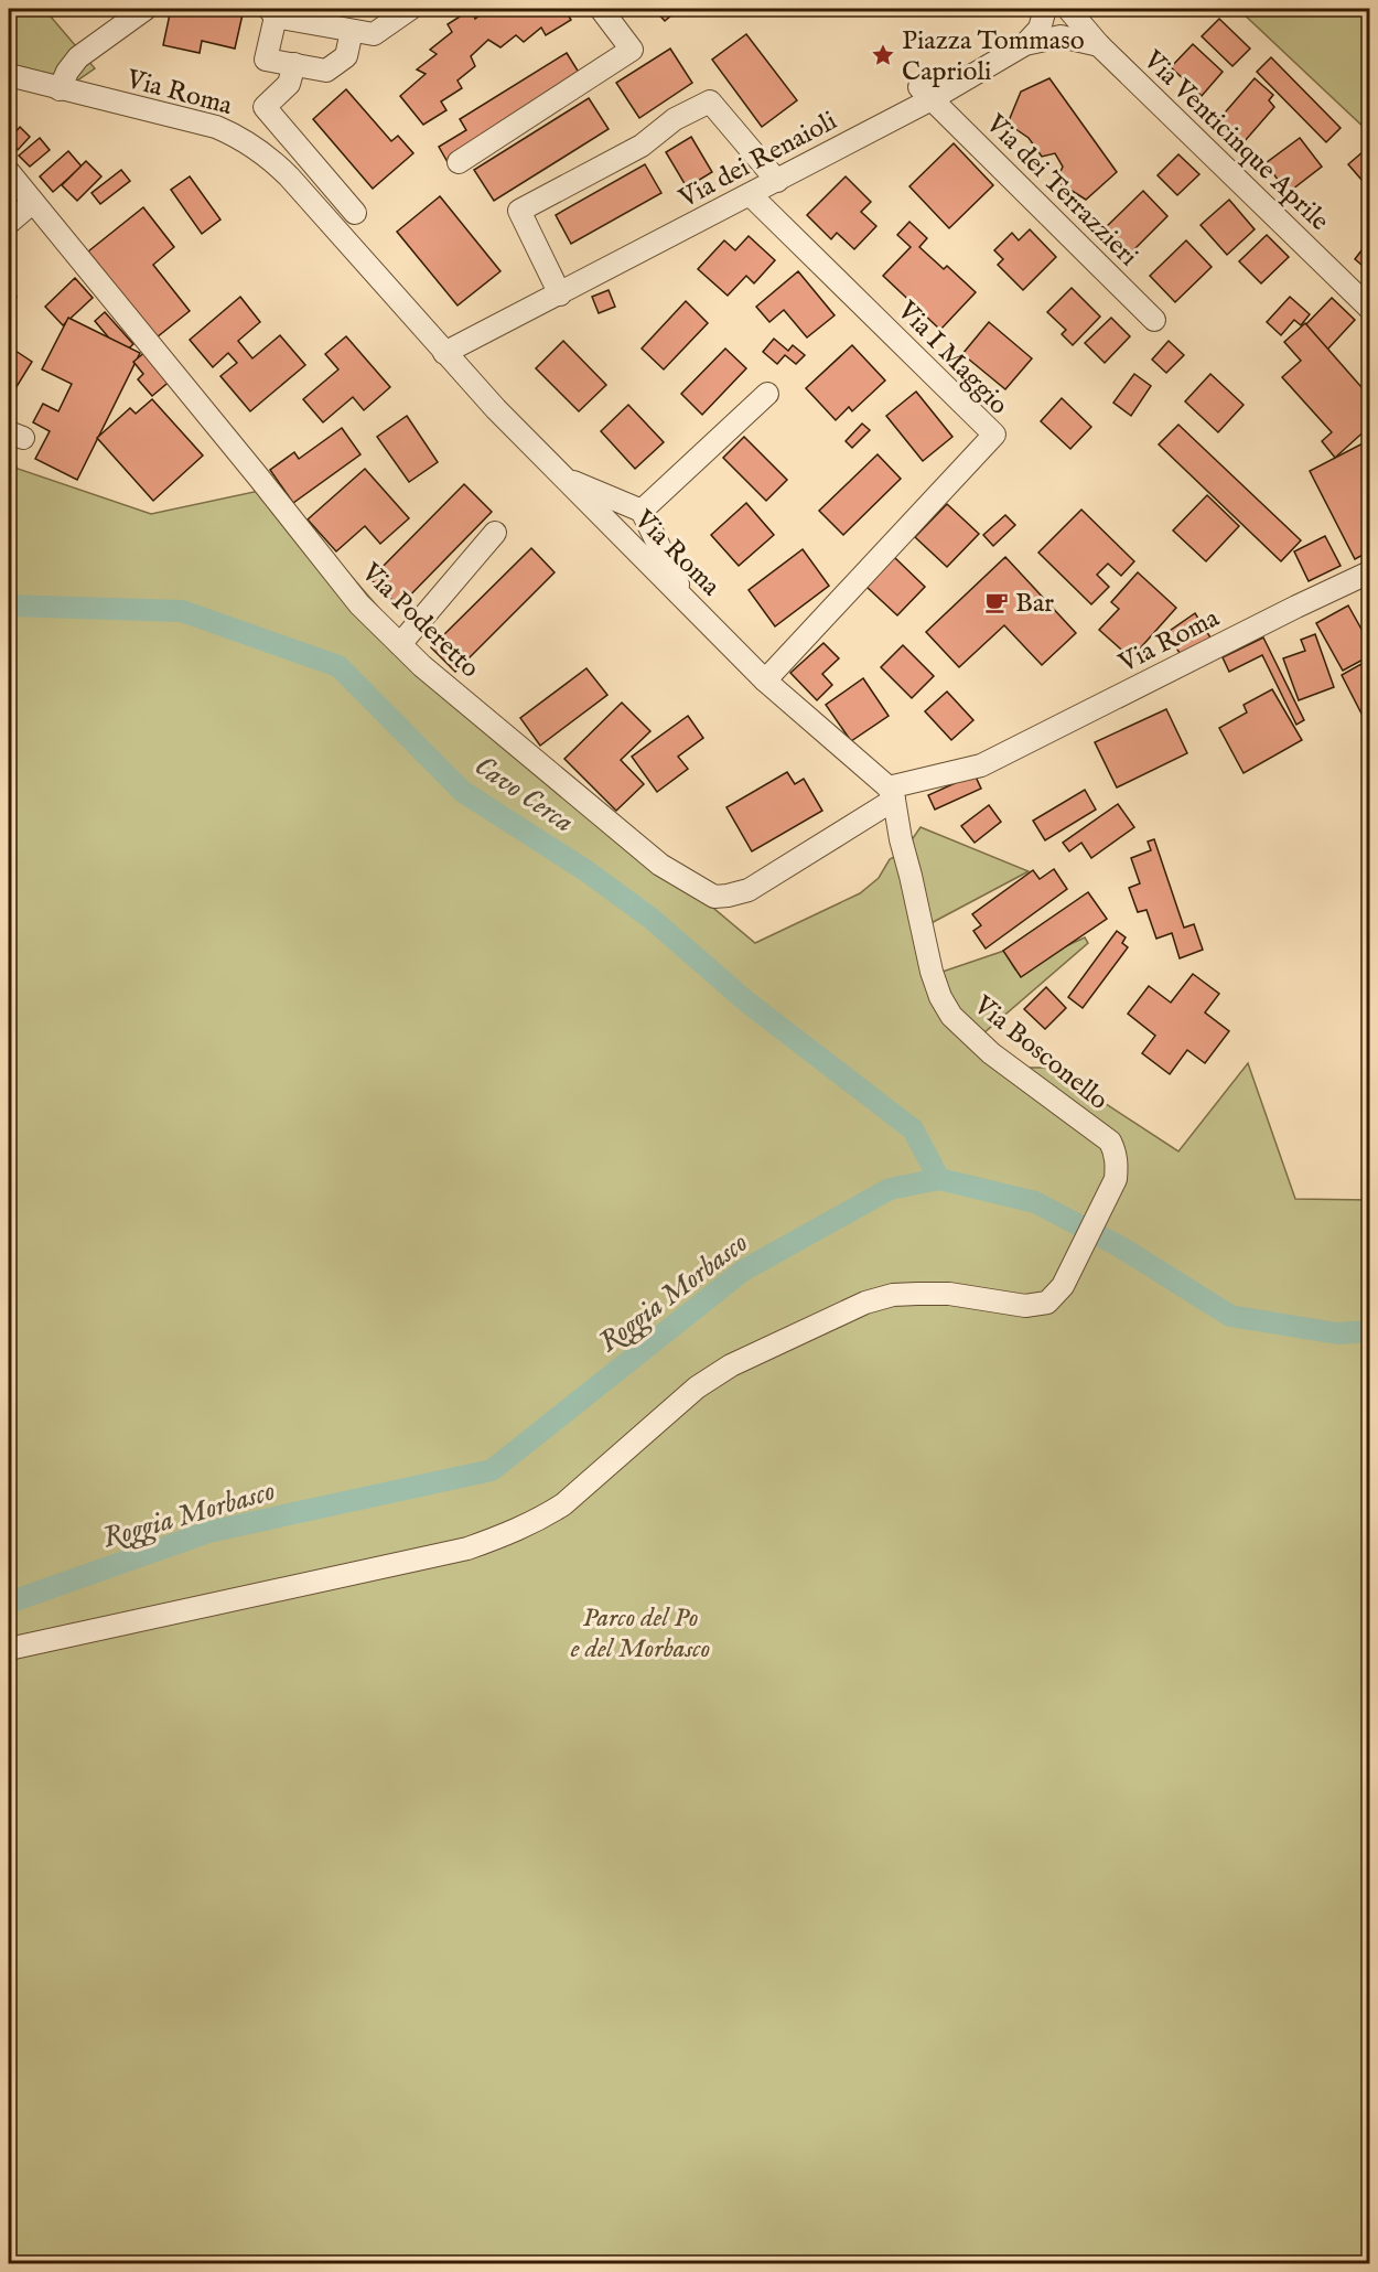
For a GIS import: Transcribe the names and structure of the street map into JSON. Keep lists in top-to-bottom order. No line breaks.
{"streets":{"street":["Via Roma","Via Venticinque Aprile","Via dei Renaioli","Via dei Terrazzieri","Via I Maggio","Via Poderetto","Via Bosconello"]},"crossings":[["Via Roma","Via dei Renaioli"],["Via Roma","Via I Maggio"],["Via Roma","Via Poderetto"],["Via Roma","Via Bosconello"],["Via Venticinque Aprile","Via dei Renaioli"],["Via dei Renaioli","Via dei Terrazzieri"],["Via dei Renaioli","Via I Maggio"],["Via Poderetto","Via Bosconello"]],"water":["Cavo Cerca","Roggia Morbasco"],"parks":["Parco del Po e del Morbasco"],"places":{"place":["Piazza Tommaso Caprioli"],"cafe":["Bar"]}}
